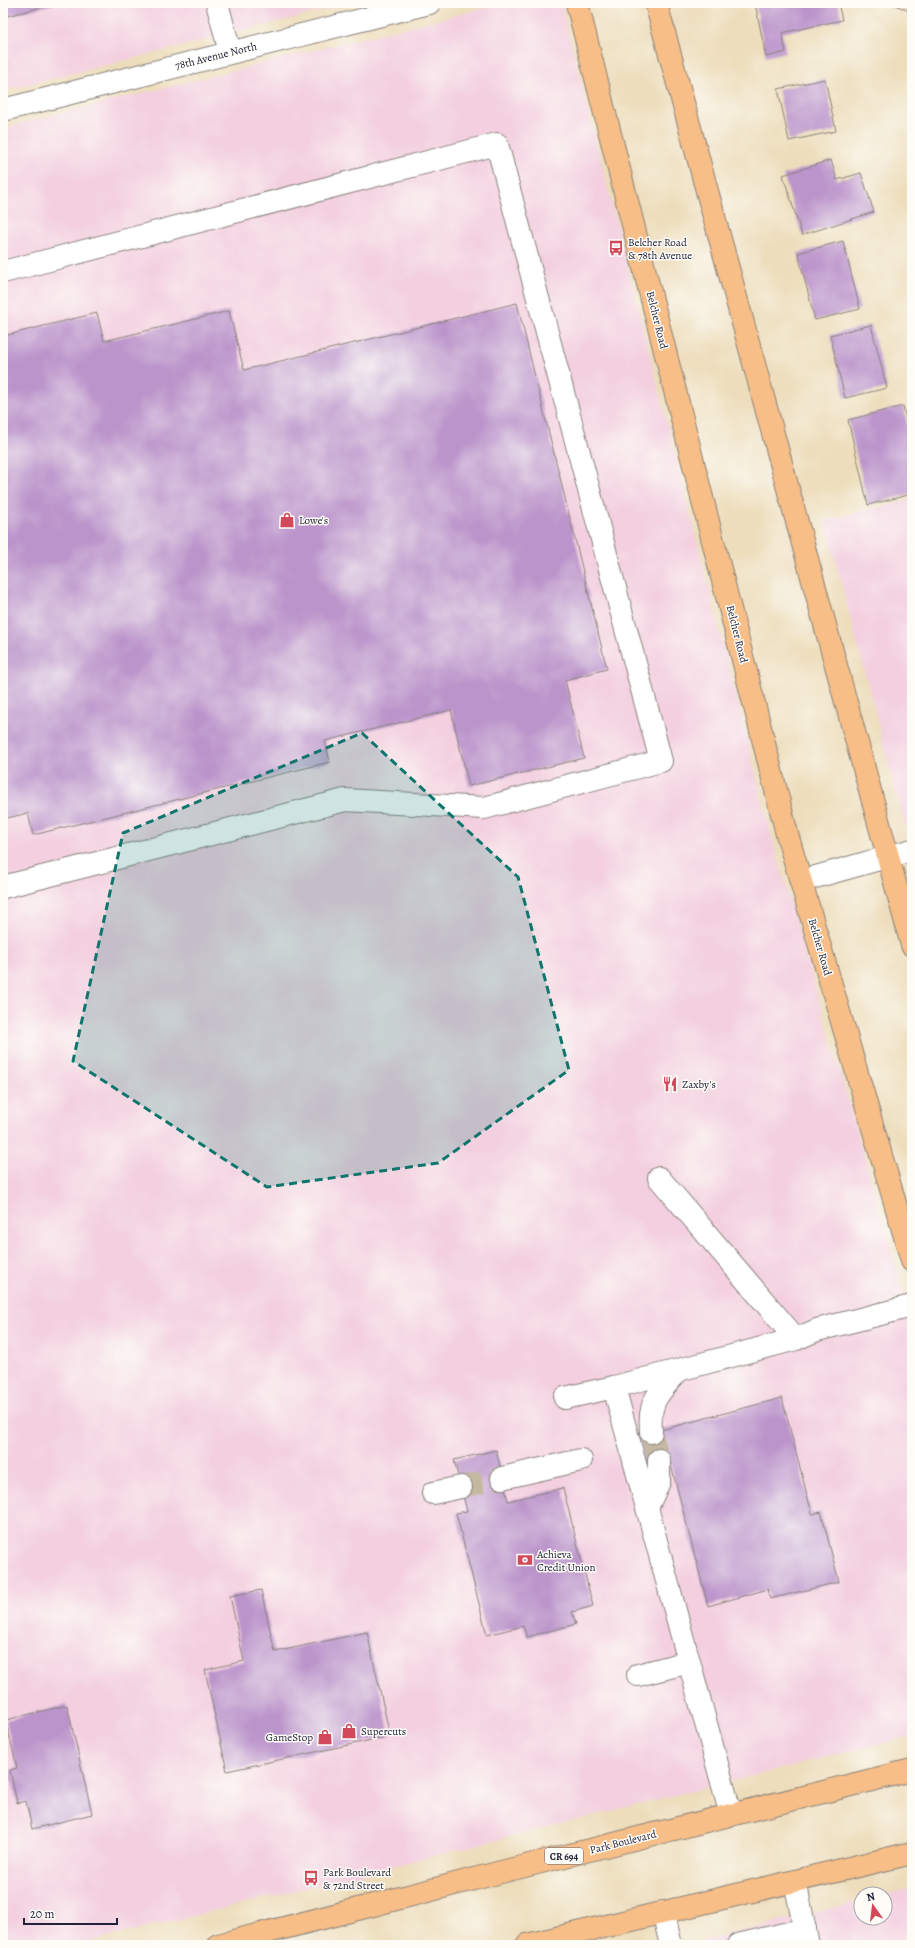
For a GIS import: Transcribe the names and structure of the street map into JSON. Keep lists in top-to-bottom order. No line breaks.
{"streets":{"main road":["Belcher Road","Park Boulevard","CR 694"],"street":["78th Avenue North"]},"places":{"bus stop":["Belcher Road & 78th Avenue","Park Boulevard & 72nd Street"],"shop":["Lowe's","Supercuts","GameStop"],"restaurant":["Zaxby's"],"bank":["Achieva Credit Union"]},"scale_bar":"20 m","north":"top"}
